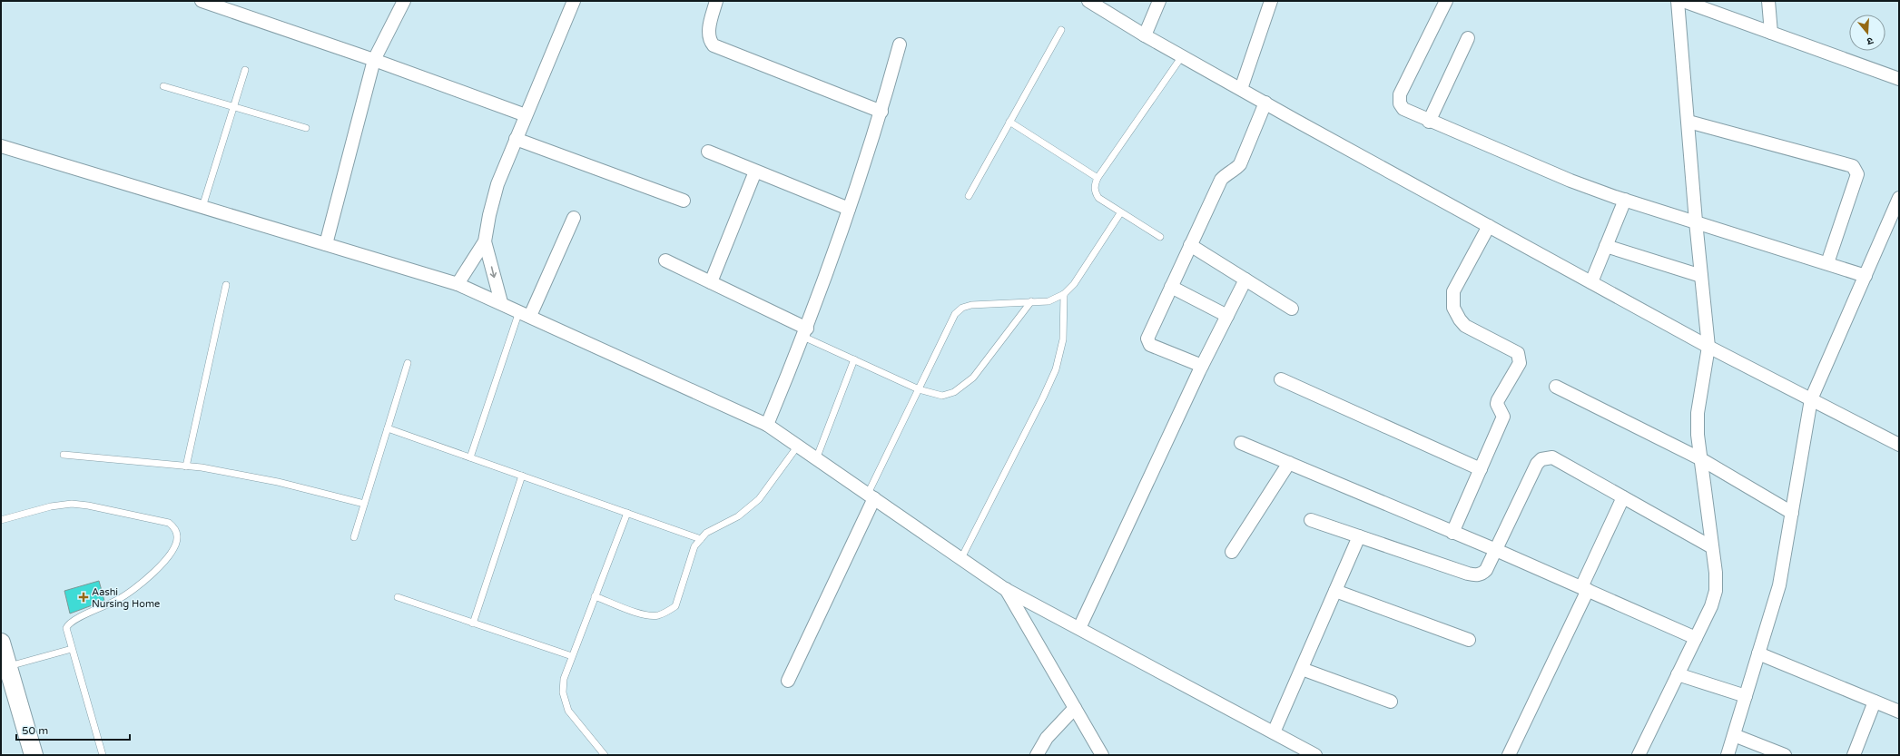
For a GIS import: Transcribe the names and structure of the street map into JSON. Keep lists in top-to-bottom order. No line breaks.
{"places":{"health":["Aashi Nursing Home"]},"scale_bar":"50 m","north":"bottom"}
